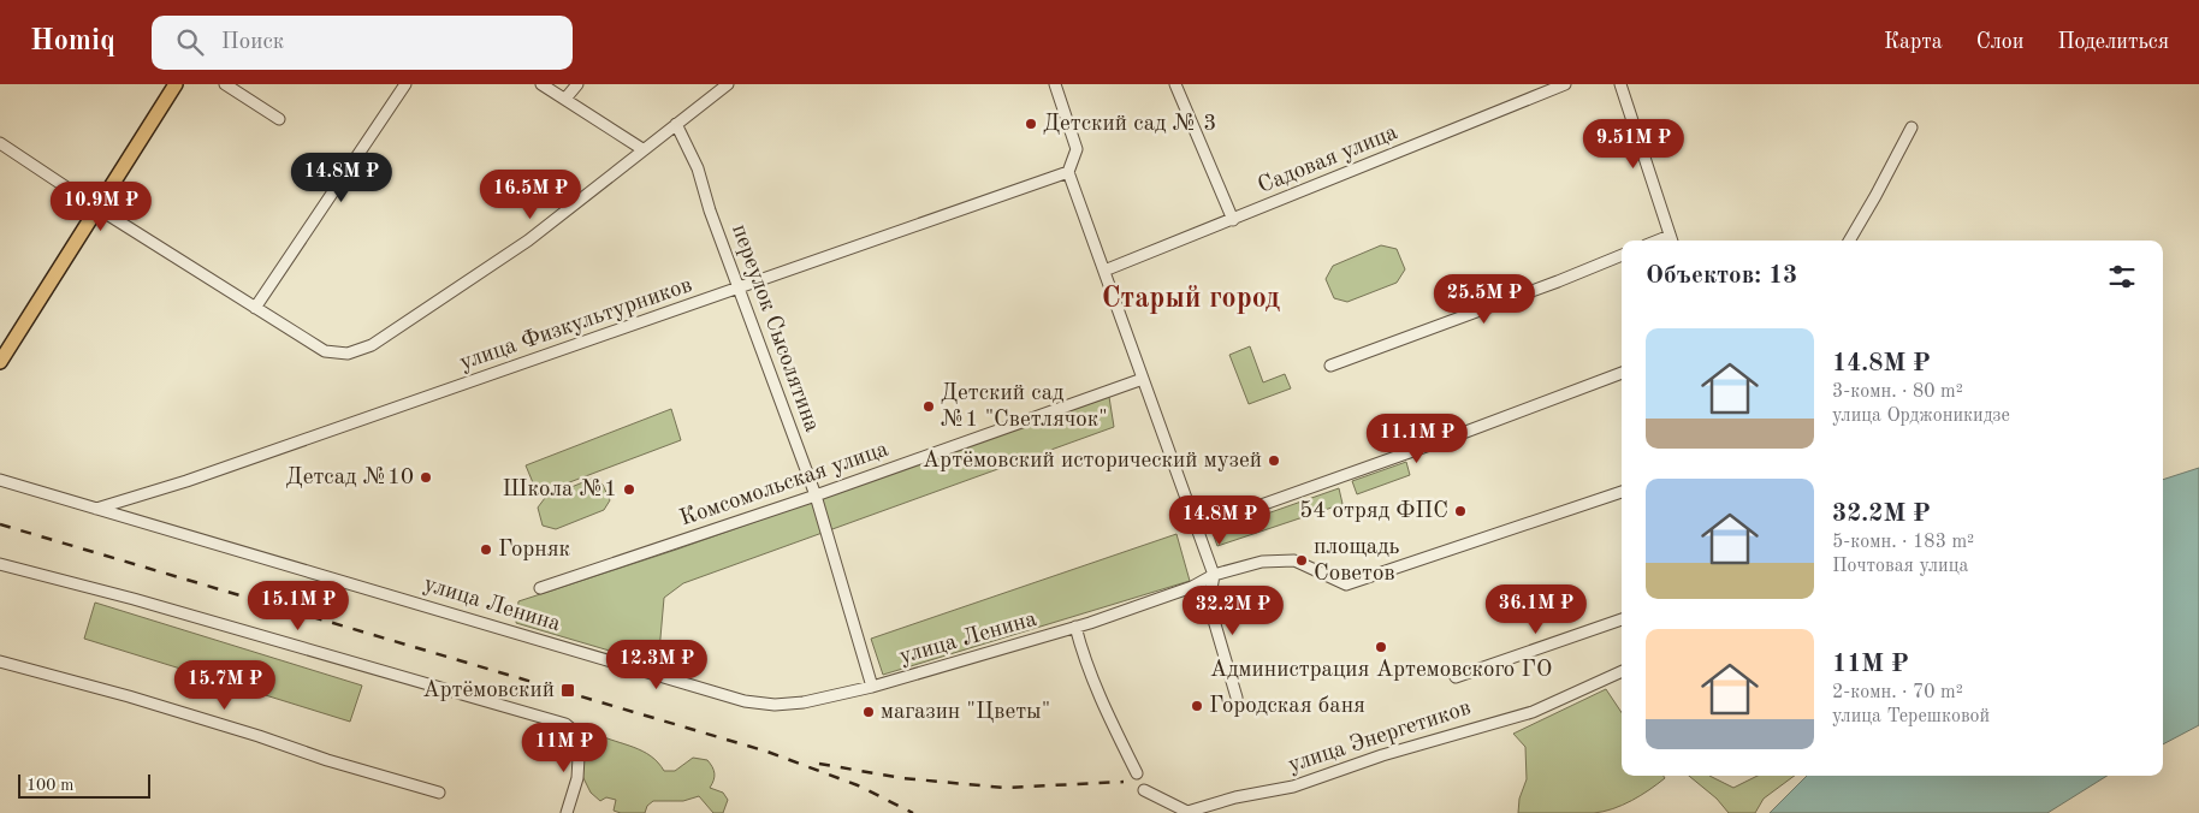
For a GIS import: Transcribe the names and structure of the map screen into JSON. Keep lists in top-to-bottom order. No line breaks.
{"streets":{"street":["Садовая улица","улица Физкультурников","переулок Сысолятина","Комсомольская улица","улица Ленина","улица Энергетиков"]},"crossings":[["улица Физкультурников","переулок Сысолятина"],["улица Физкультурников","улица Ленина"],["переулок Сысолятина","Комсомольская улица"],["переулок Сысолятина","улица Ленина"]],"districts":["Старый город"],"places":{"other":["Детский сад № 3","Детский сад №1 \"Светлячок\"","Артёмовский исторический музей","Детсад №10","Школа №1","54 отряд ФПС","Горняк","площадь Советов","Администрация Артемовского ГО","Городская баня","магазин \"Цветы\""],"transit":["Артёмовский"]},"scale_bar":"100 m","page":{"header":"Homiq","search":"Поиск","nav":["Карта","Слои","Поделиться"],"price":["9.51M ₽","14.8M ₽","16.5M ₽","10.9M ₽","25.5M ₽","11.1M ₽","14.8M ₽","15.1M ₽","36.1M ₽","32.2M ₽","12.3M ₽","15.7M ₽","11M ₽"],"heading":"Объектов: 13","list":[{"name":"14.8M ₽","note":"3-комн. · 80 m² · улица Орджоникидзе"},{"name":"32.2M ₽","note":"5-комн. · 183 m² · Почтовая улица"},{"name":"11M ₽","note":"2-комн. · 70 m² · улица Терешковой"}],"scale":"100 m"}}
